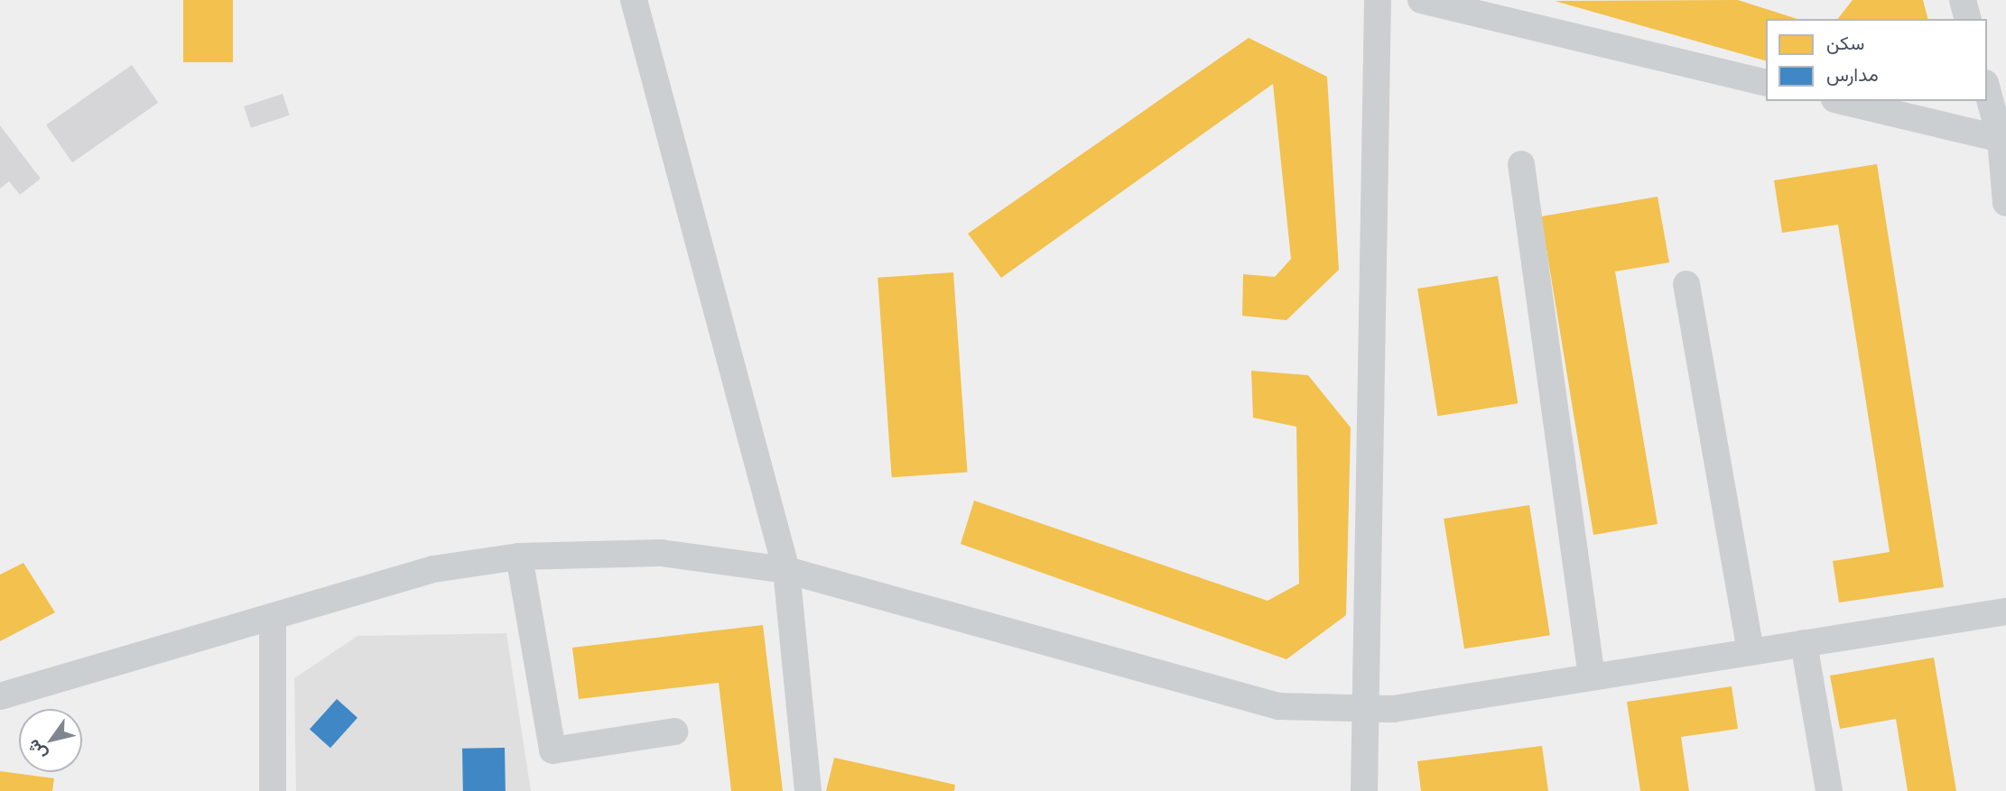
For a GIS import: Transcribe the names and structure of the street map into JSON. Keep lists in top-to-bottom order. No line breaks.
{"legend":["سكن","مدارس"],"north":"bottom left"}
